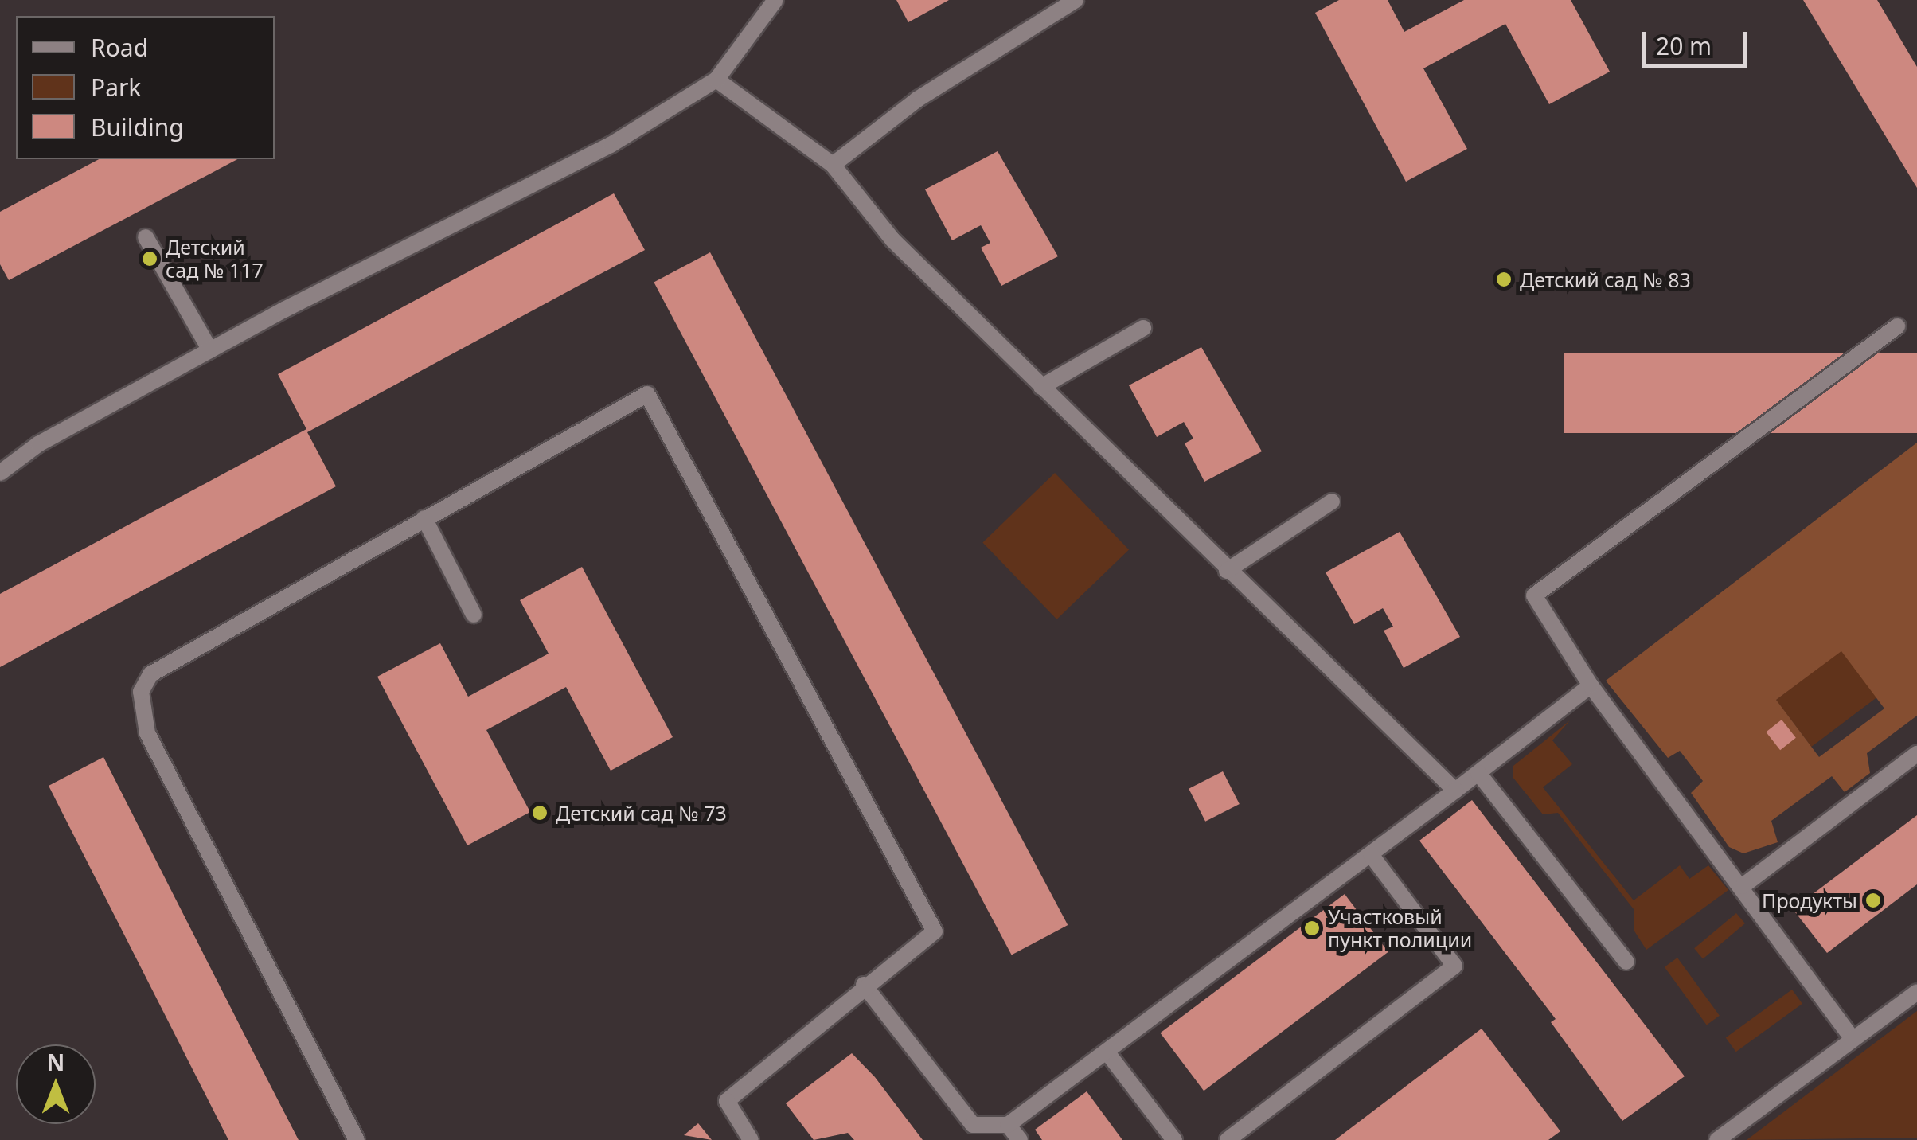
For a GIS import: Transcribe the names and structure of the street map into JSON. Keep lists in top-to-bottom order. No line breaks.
{"places":["Детский сад № 117","Детский сад № 83","Детский сад № 73","Продукты","Участковый пункт полиции"],"legend":["Road","Park","Building"],"scale_bar":"20 m","north":"top"}
